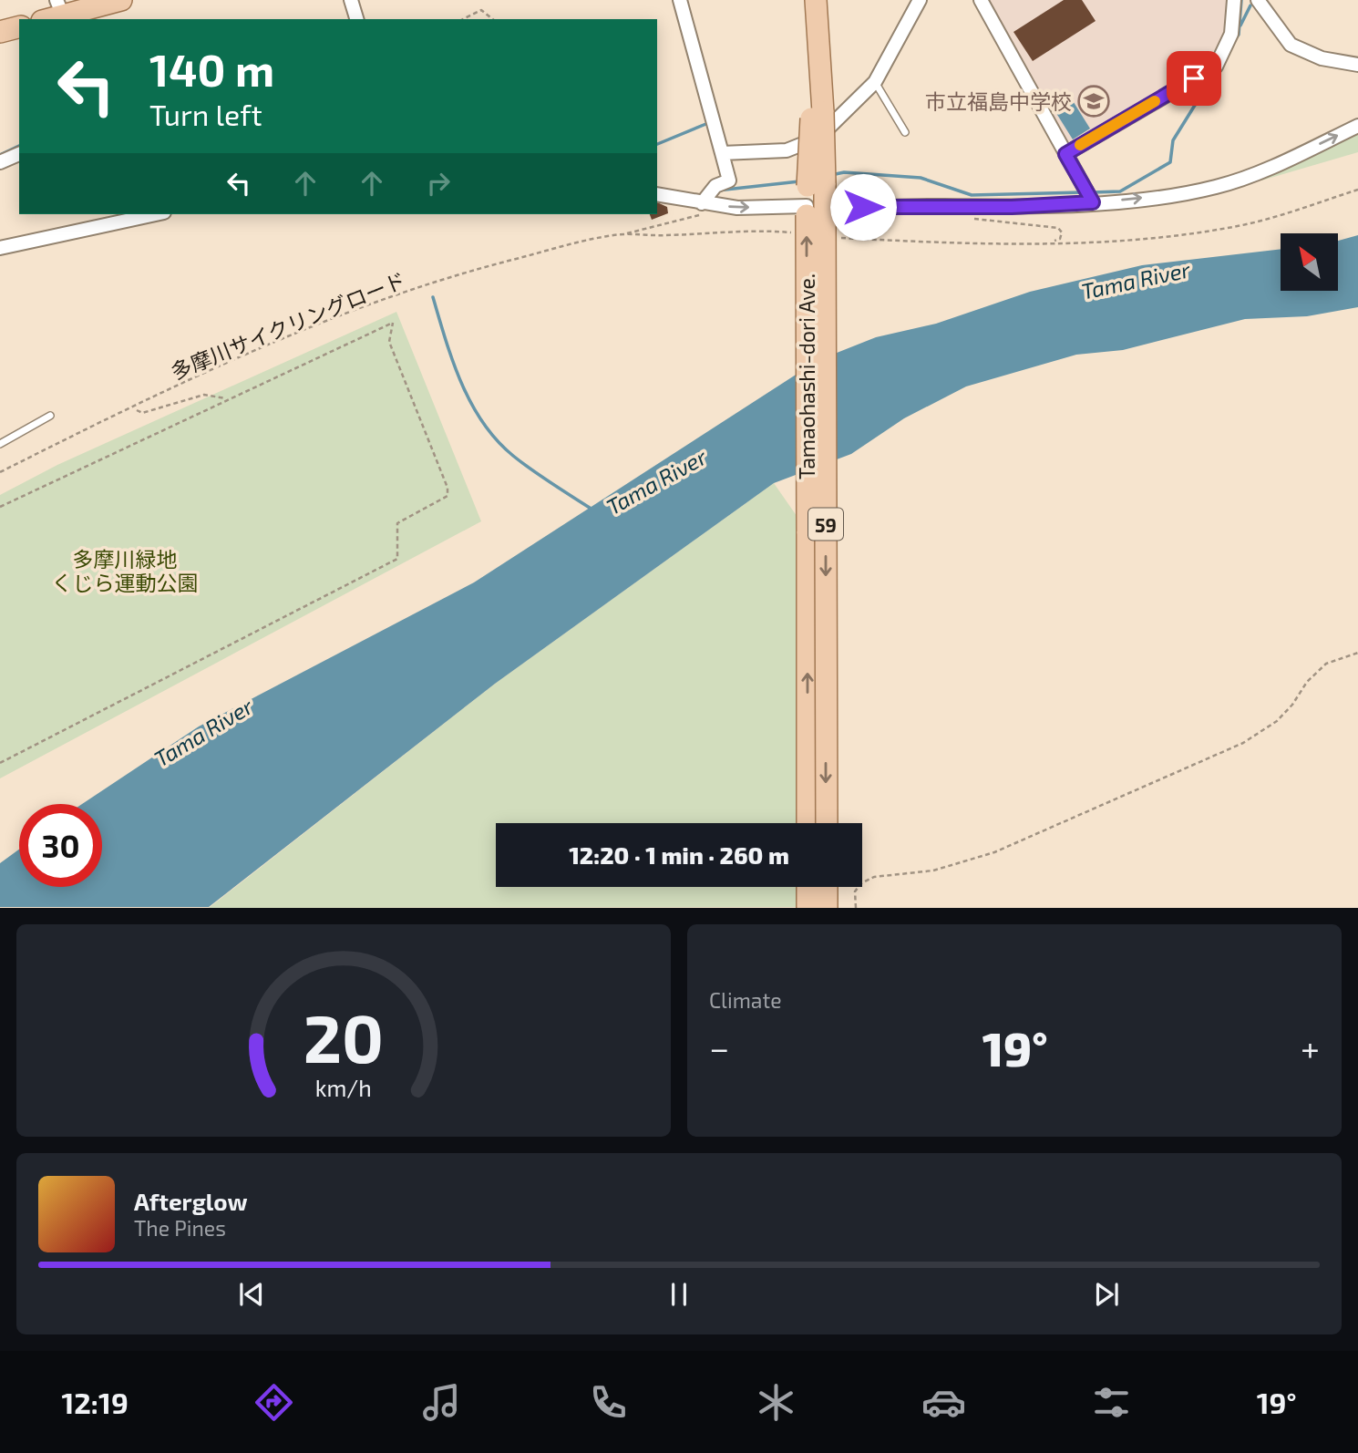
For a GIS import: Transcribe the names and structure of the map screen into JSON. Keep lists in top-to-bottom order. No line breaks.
{"streets":{"main road":["Tamaohashi-dori Ave.","59"],"path":["多摩川サイクリングロード"]},"crossings":[["多摩川サイクリングロード","Tamaohashi-dori Ave."]],"water":["Tama River"],"parks":["多摩川緑地 くじら運動公園"],"places":{"school or university":["市立福島中学校"]},"north":"top left","page":{"turn":["140 m","Turn left"],"limit":"30","trip":"12:20 · 1 min · 260 m","tile":"Climate","heat":["−","19°","+"],"song":["Afterglow","The Pines"],"tabs":["12:19","19°"],"gauge":["20","km/h"]}}
